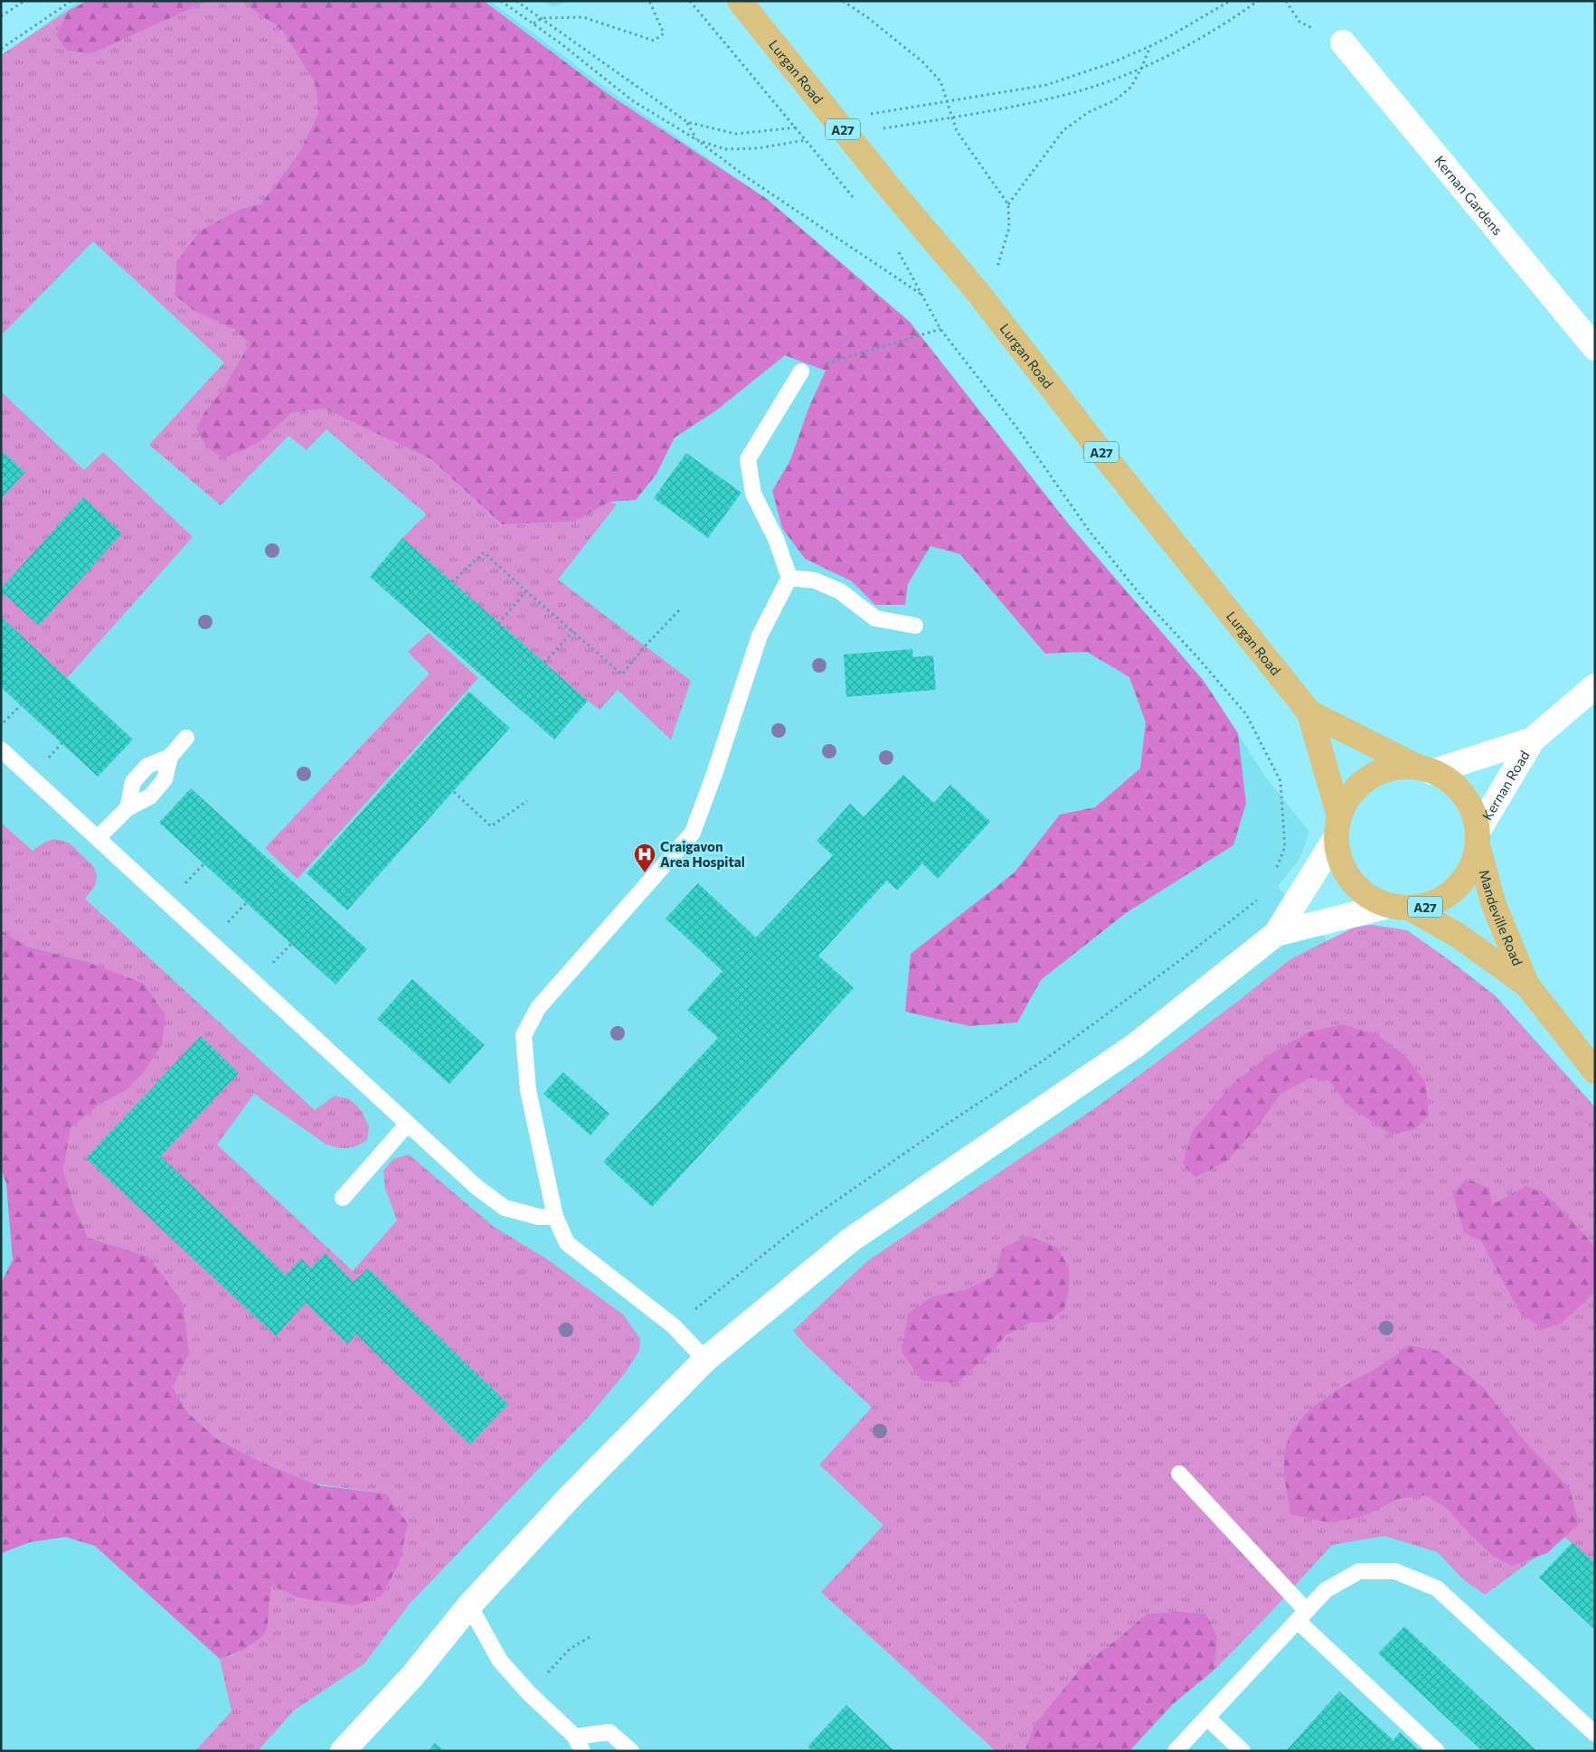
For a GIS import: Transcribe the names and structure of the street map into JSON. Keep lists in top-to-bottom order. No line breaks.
{"streets":{"main road":["Lurgan Road","A27","Mandeville Road"],"street":["Kernan Gardens","Kernan Road"]},"crossings":[["Lurgan Road","A27"],["A27","Kernan Road"],["A27","Mandeville Road"],["Kernan Road","Mandeville Road"]],"places":{"hospital":["Craigavon Area Hospital"]}}
